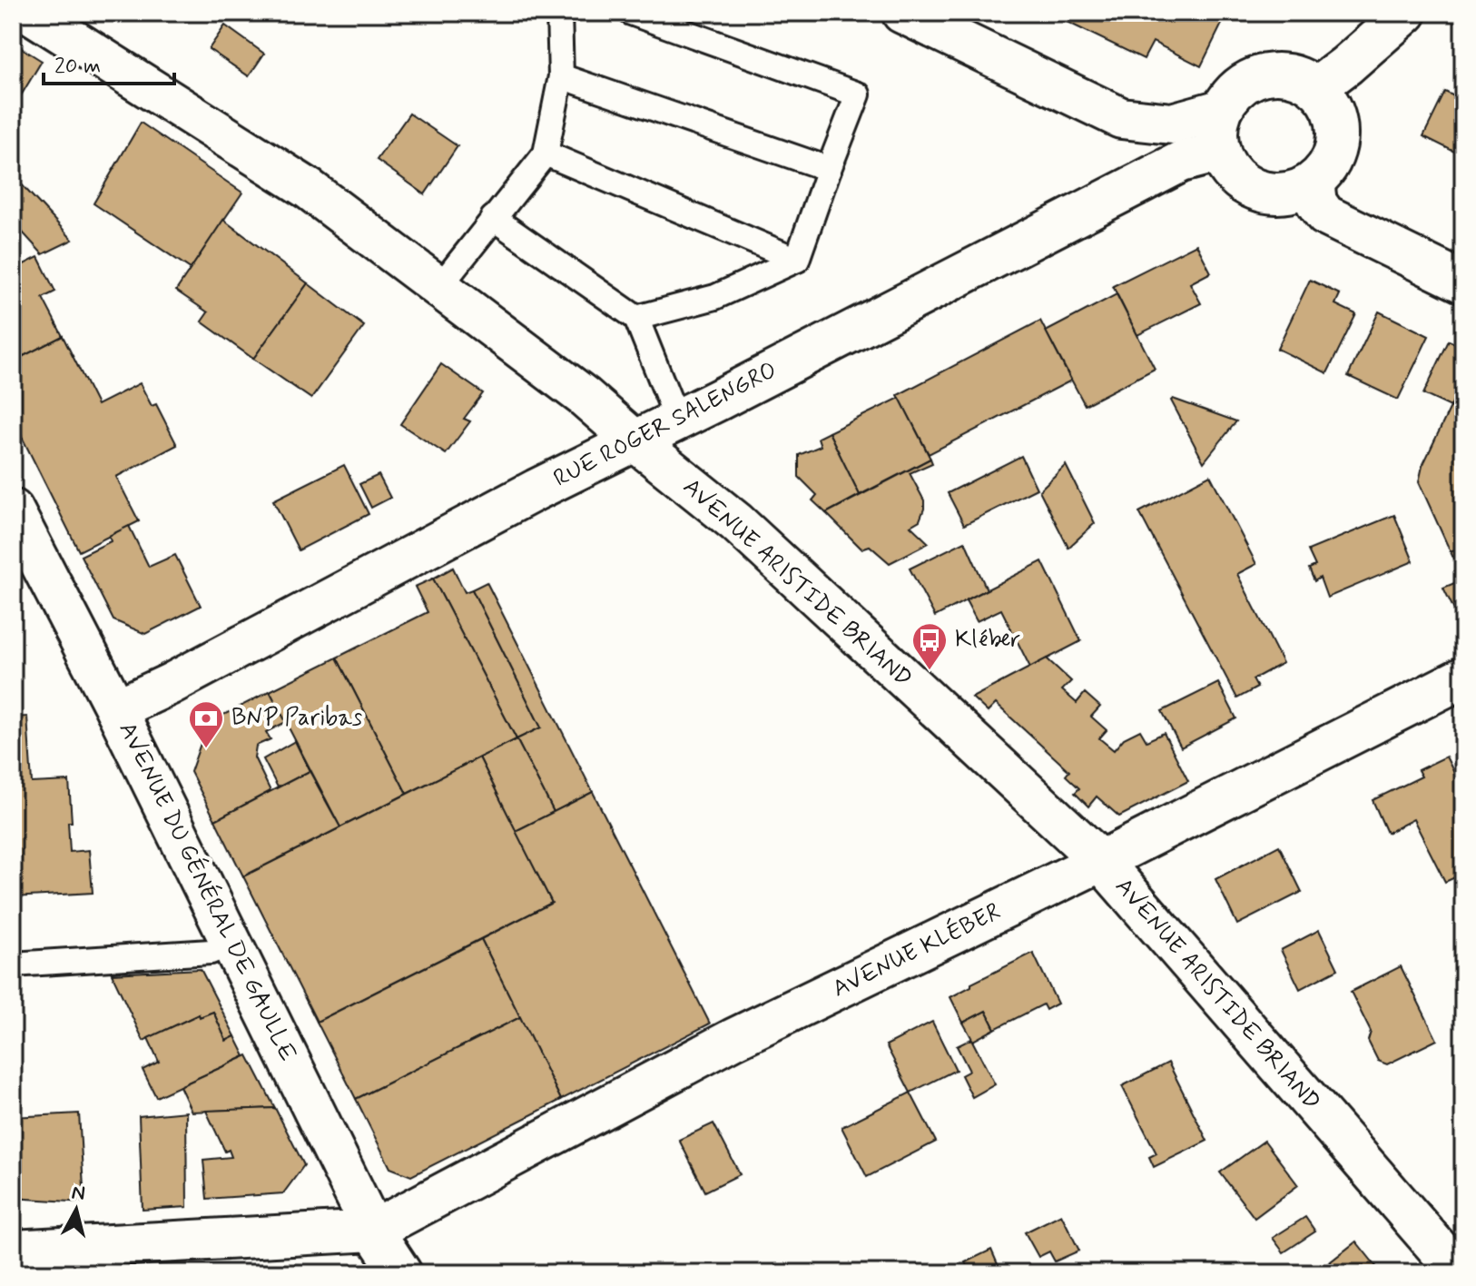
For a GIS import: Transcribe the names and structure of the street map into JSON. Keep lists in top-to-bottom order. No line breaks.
{"streets":{"street":["RUE ROGER SALENGRO","AVENUE ARISTIDE BRIAND","AVENUE DU GÉNÉRAL DE GAULLE","AVENUE KLÉBER"]},"crossings":[["RUE ROGER SALENGRO","AVENUE ARISTIDE BRIAND"],["RUE ROGER SALENGRO","AVENUE DU GÉNÉRAL DE GAULLE"],["AVENUE ARISTIDE BRIAND","AVENUE KLÉBER"],["AVENUE DU GÉNÉRAL DE GAULLE","AVENUE KLÉBER"]],"places":{"bus stop":["Kléber"],"bank":["BNP Paribas"]},"scale_bar":"20 m","north":"top"}
